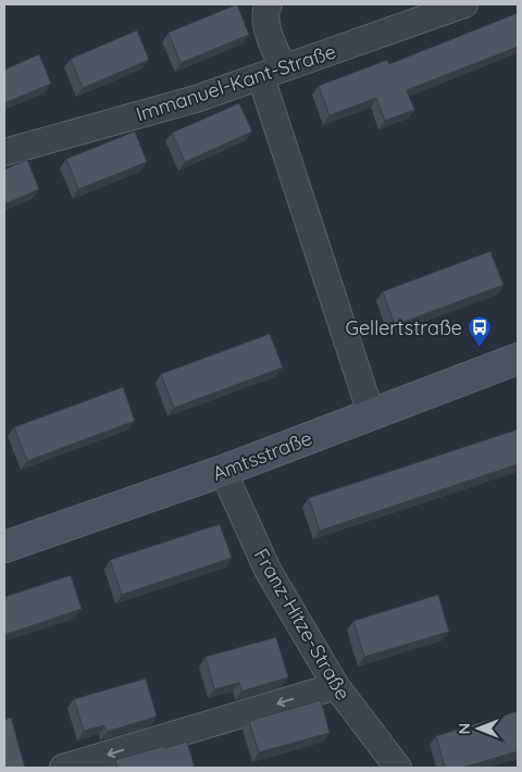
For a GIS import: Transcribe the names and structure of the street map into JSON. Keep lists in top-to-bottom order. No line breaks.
{"streets":{"street":["Immanuel-Kant-Straße","Amtsstraße","Franz-Hitze-Straße"]},"crossings":[["Amtsstraße","Franz-Hitze-Straße"]],"places":{"bus stop":["Gellertstraße"]},"north":"left"}
